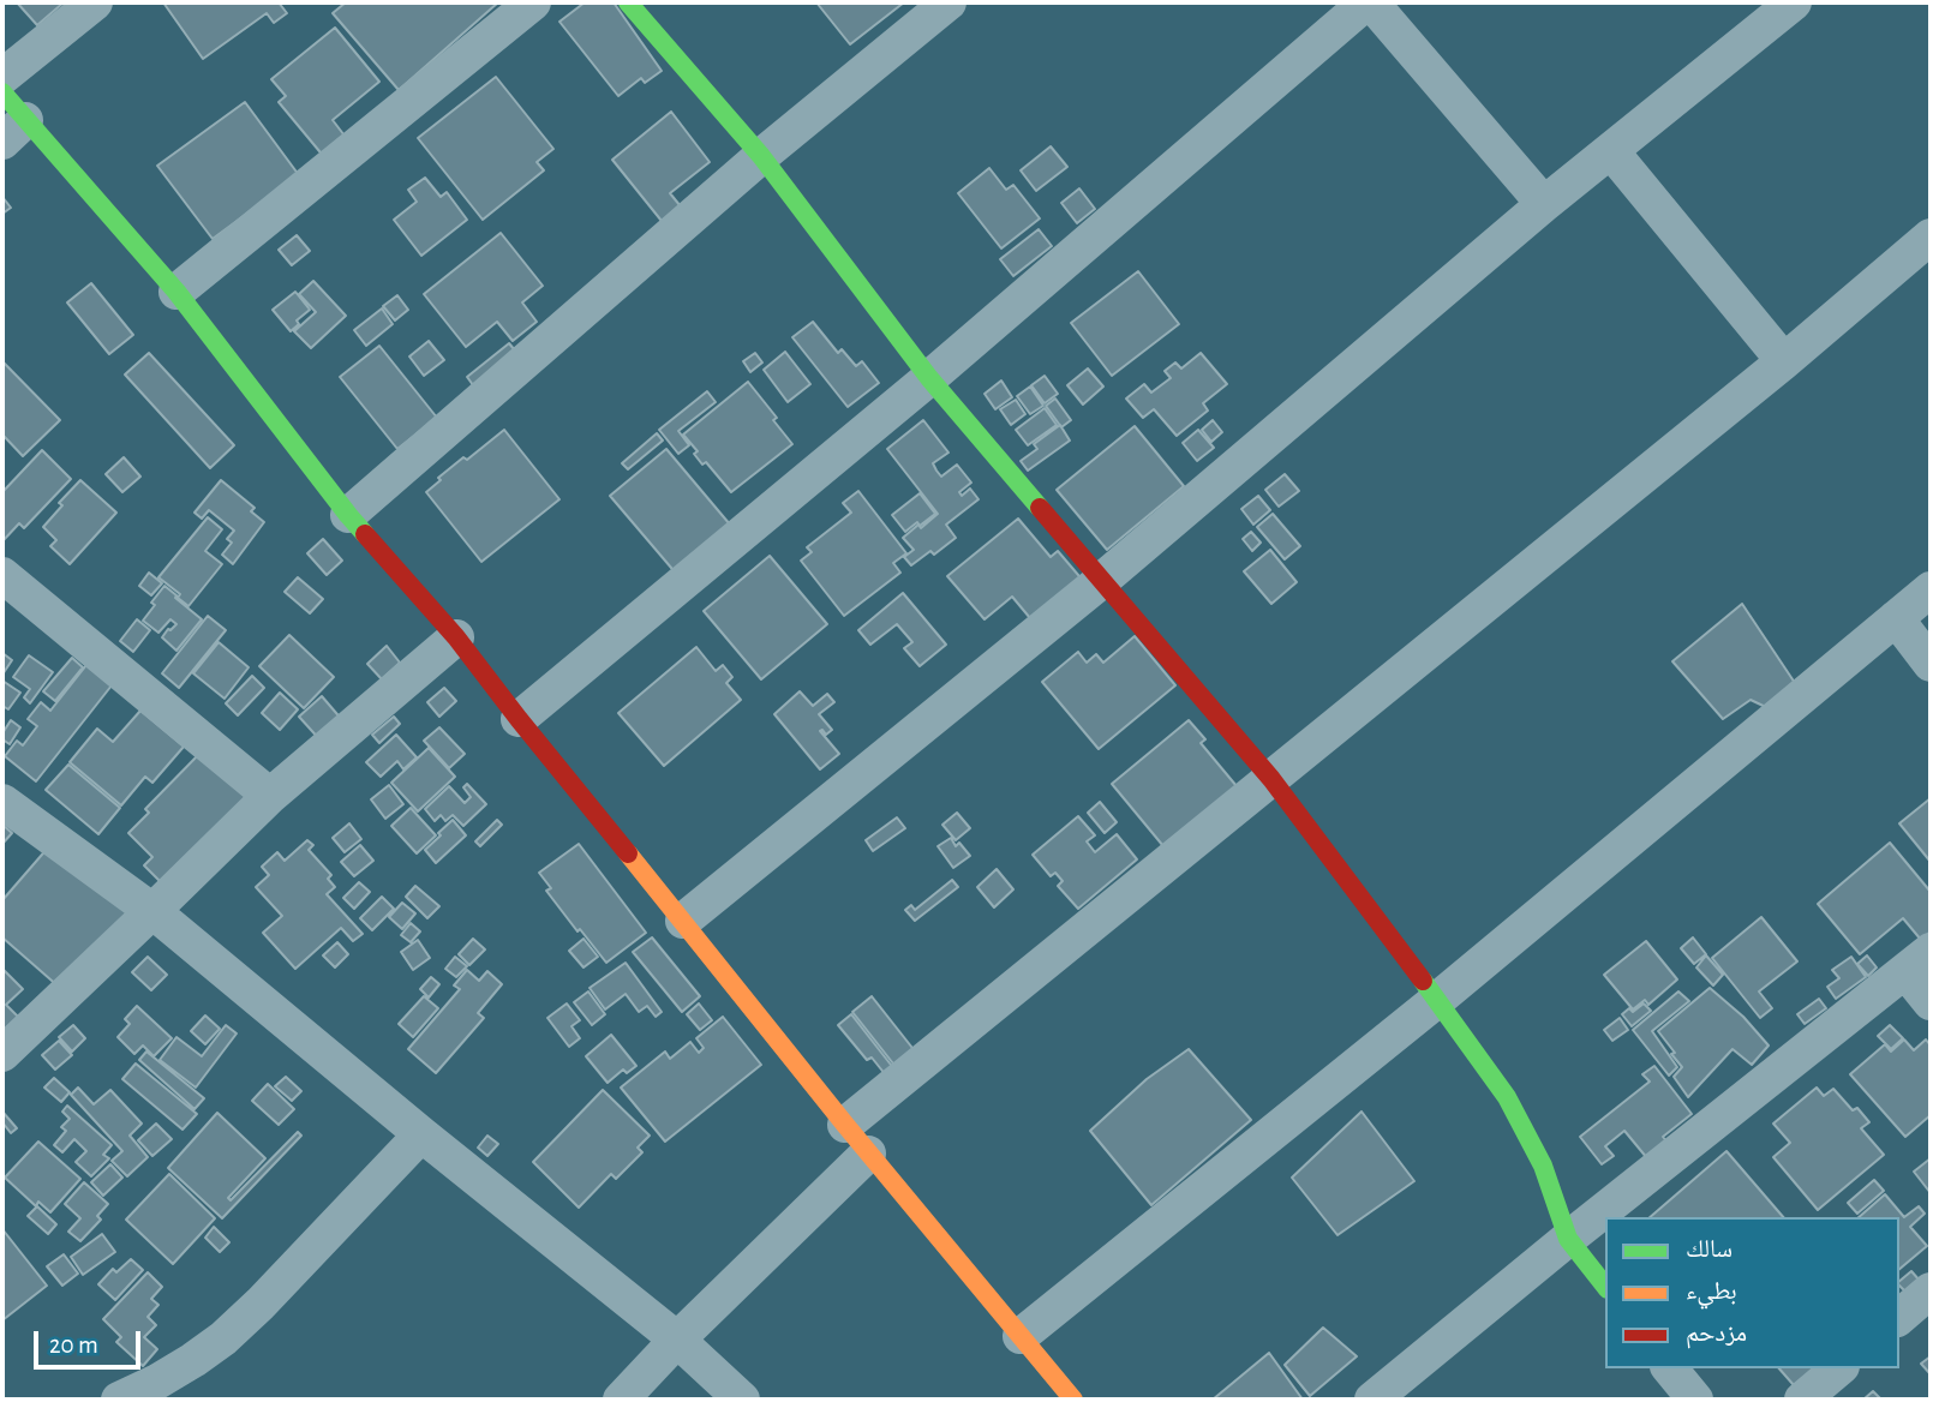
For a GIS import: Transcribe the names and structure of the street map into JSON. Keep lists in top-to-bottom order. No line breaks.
{"legend":["سالك","بطيء","مزدحم"],"scale_bar":"20 m"}
